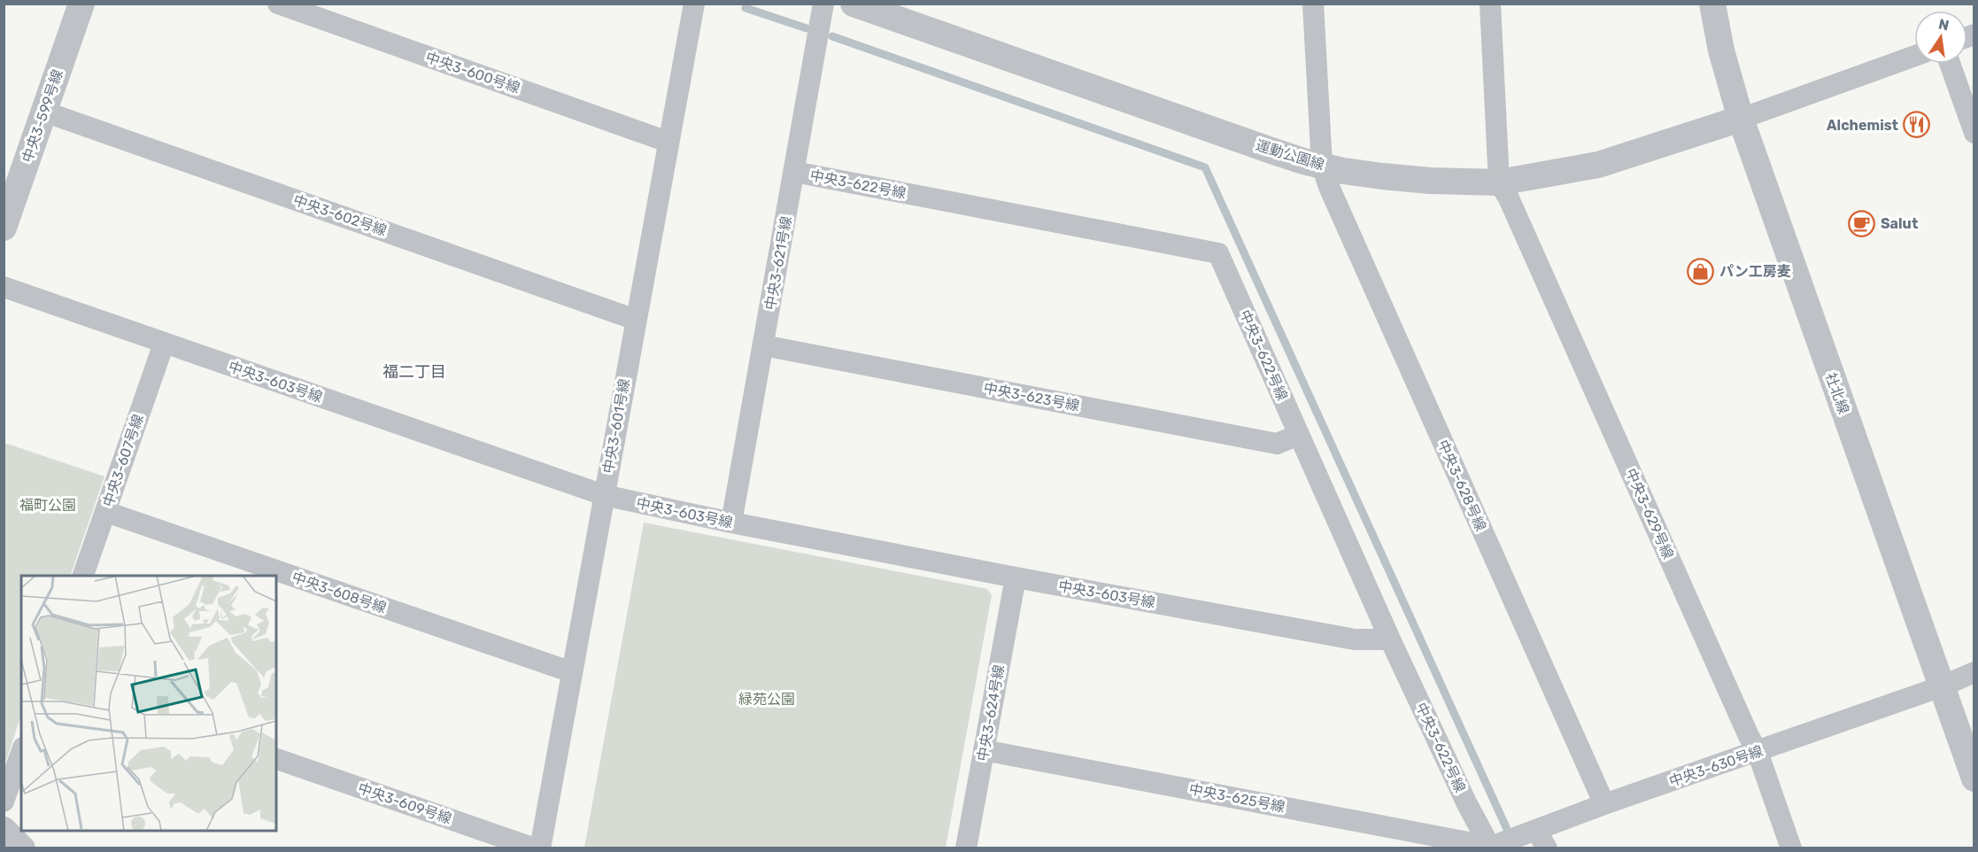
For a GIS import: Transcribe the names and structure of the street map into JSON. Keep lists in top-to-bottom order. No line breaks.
{"streets":{"street":["中央3-600号線","中央3-599号線","運動公園線","中央3-622号線","中央3-602号線","中央3-621号線","中央3-603号線","社北線","中央3-623号線","中央3-601号線","中央3-607号線","中央3-628号線","中央3-629号線","中央3-608号線","中央3-624号線","中央3-630号線","中央3-625号線","中央3-609号線"]},"crossings":[["中央3-600号線","中央3-601号線"],["中央3-599号線","中央3-602号線"],["運動公園線","社北線"],["運動公園線","中央3-628号線"],["運動公園線","中央3-629号線"],["中央3-622号線","中央3-621号線"],["中央3-622号線","中央3-603号線"],["中央3-622号線","中央3-623号線"],["中央3-622号線","中央3-630号線"],["中央3-622号線","中央3-625号線"],["中央3-602号線","中央3-601号線"],["中央3-621号線","中央3-603号線"],["中央3-621号線","中央3-623号線"],["中央3-603号線","中央3-601号線"],["中央3-603号線","中央3-607号線"],["中央3-603号線","中央3-624号線"],["社北線","中央3-630号線"],["中央3-601号線","中央3-608号線"],["中央3-607号線","中央3-608号線"],["中央3-628号線","中央3-630号線"],["中央3-629号線","中央3-630号線"],["中央3-624号線","中央3-625号線"],["中央3-630号線","中央3-625号線"]],"districts":["福二丁目"],"parks":["福町公園","緑苑公園"],"places":{"restaurant":["Alchemist"],"cafe":["Salut"],"shop":["パン工房麦"]},"north":"top"}
